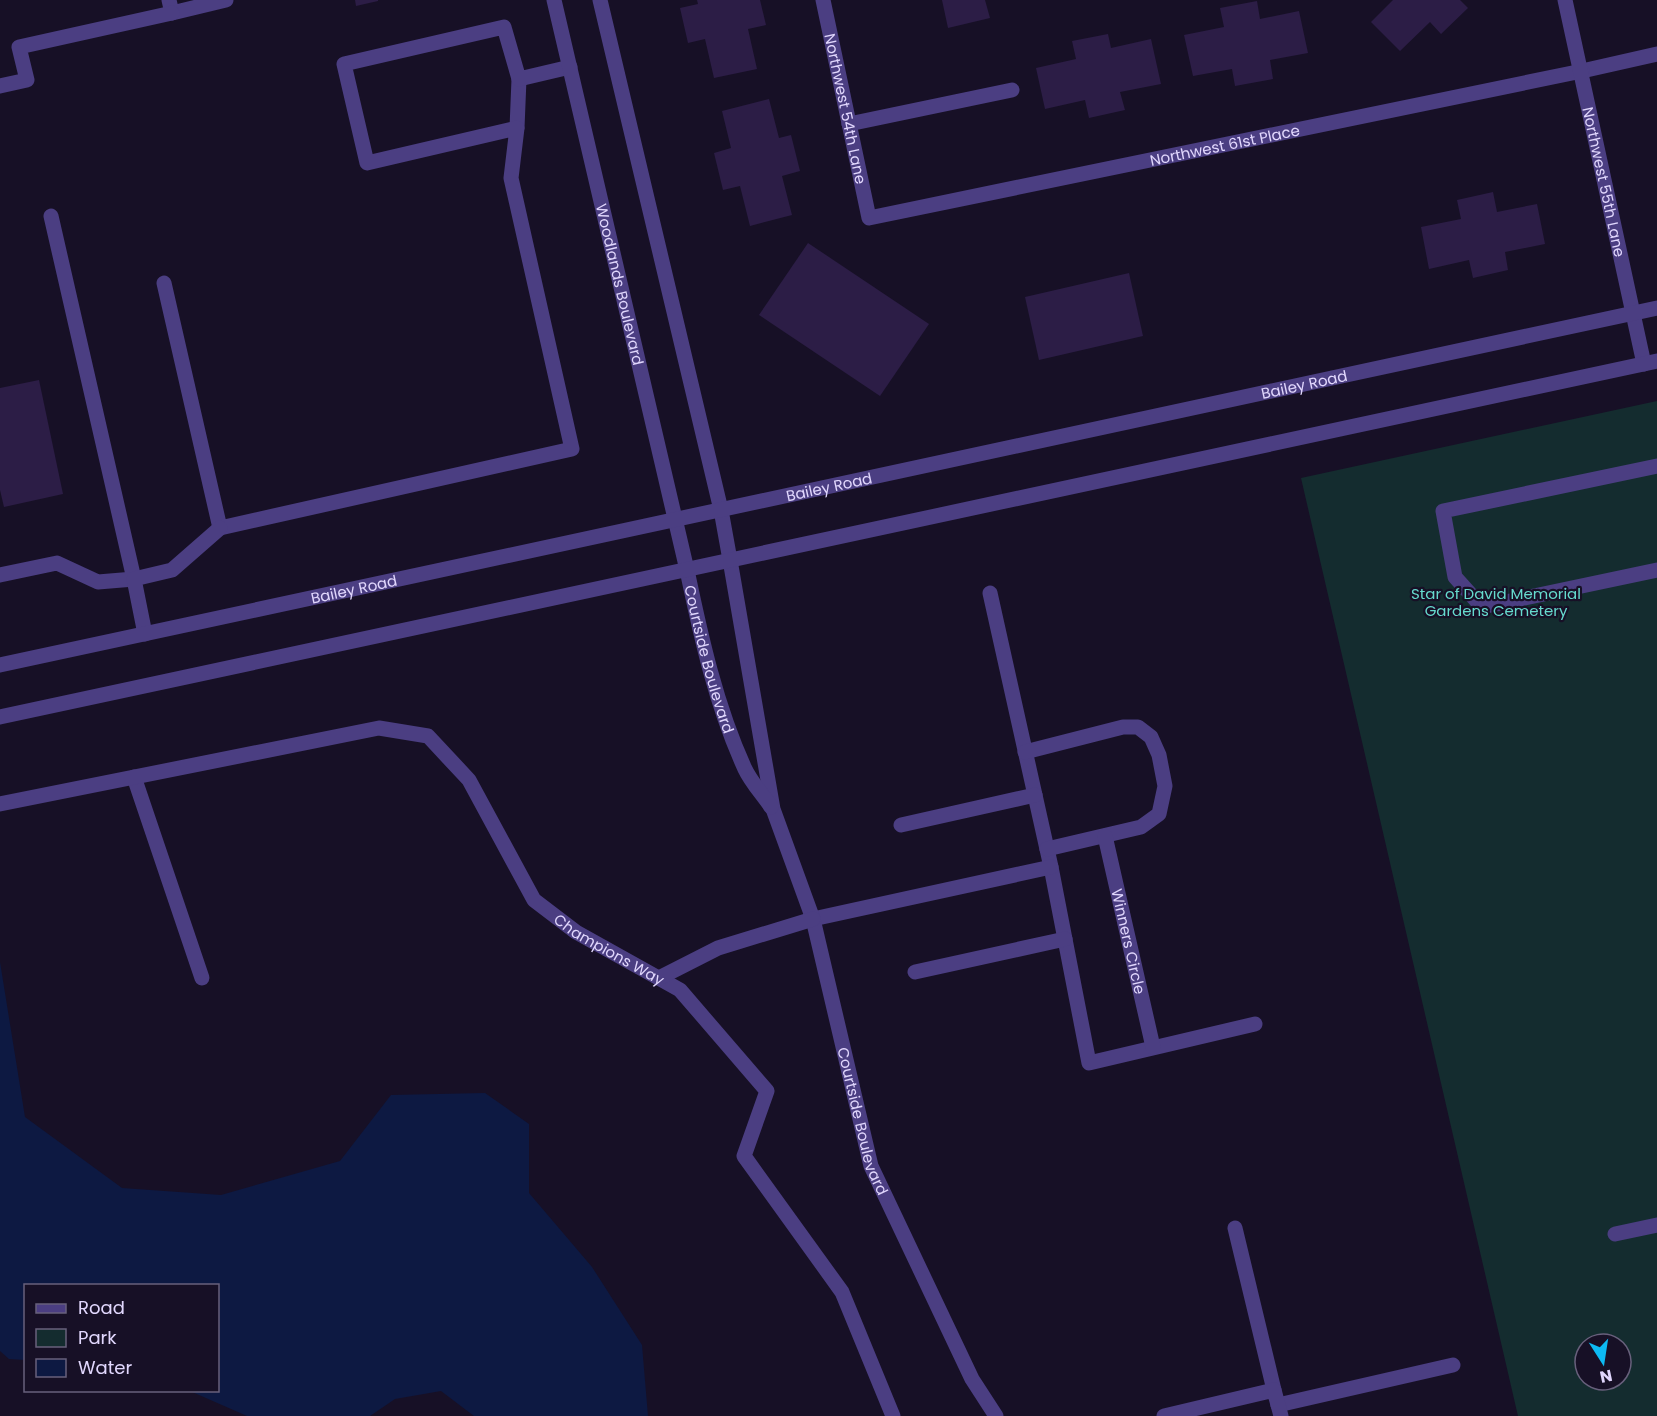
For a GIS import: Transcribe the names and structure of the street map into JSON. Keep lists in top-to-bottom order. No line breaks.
{"streets":{"street":["Northwest 54th Lane","Northwest 61st Place","Northwest 55th Lane","Woodlands Boulevard","Bailey Road","Courtside Boulevard","Winners Circle","Champions Way"]},"crossings":[["Northwest 54th Lane","Northwest 61st Place"],["Northwest 61st Place","Northwest 55th Lane"],["Northwest 55th Lane","Bailey Road"],["Woodlands Boulevard","Bailey Road"],["Woodlands Boulevard","Courtside Boulevard"]],"parks":["Star of David Memorial Gardens Cemetery"],"legend":["Road","Park","Water"],"north":"bottom"}
